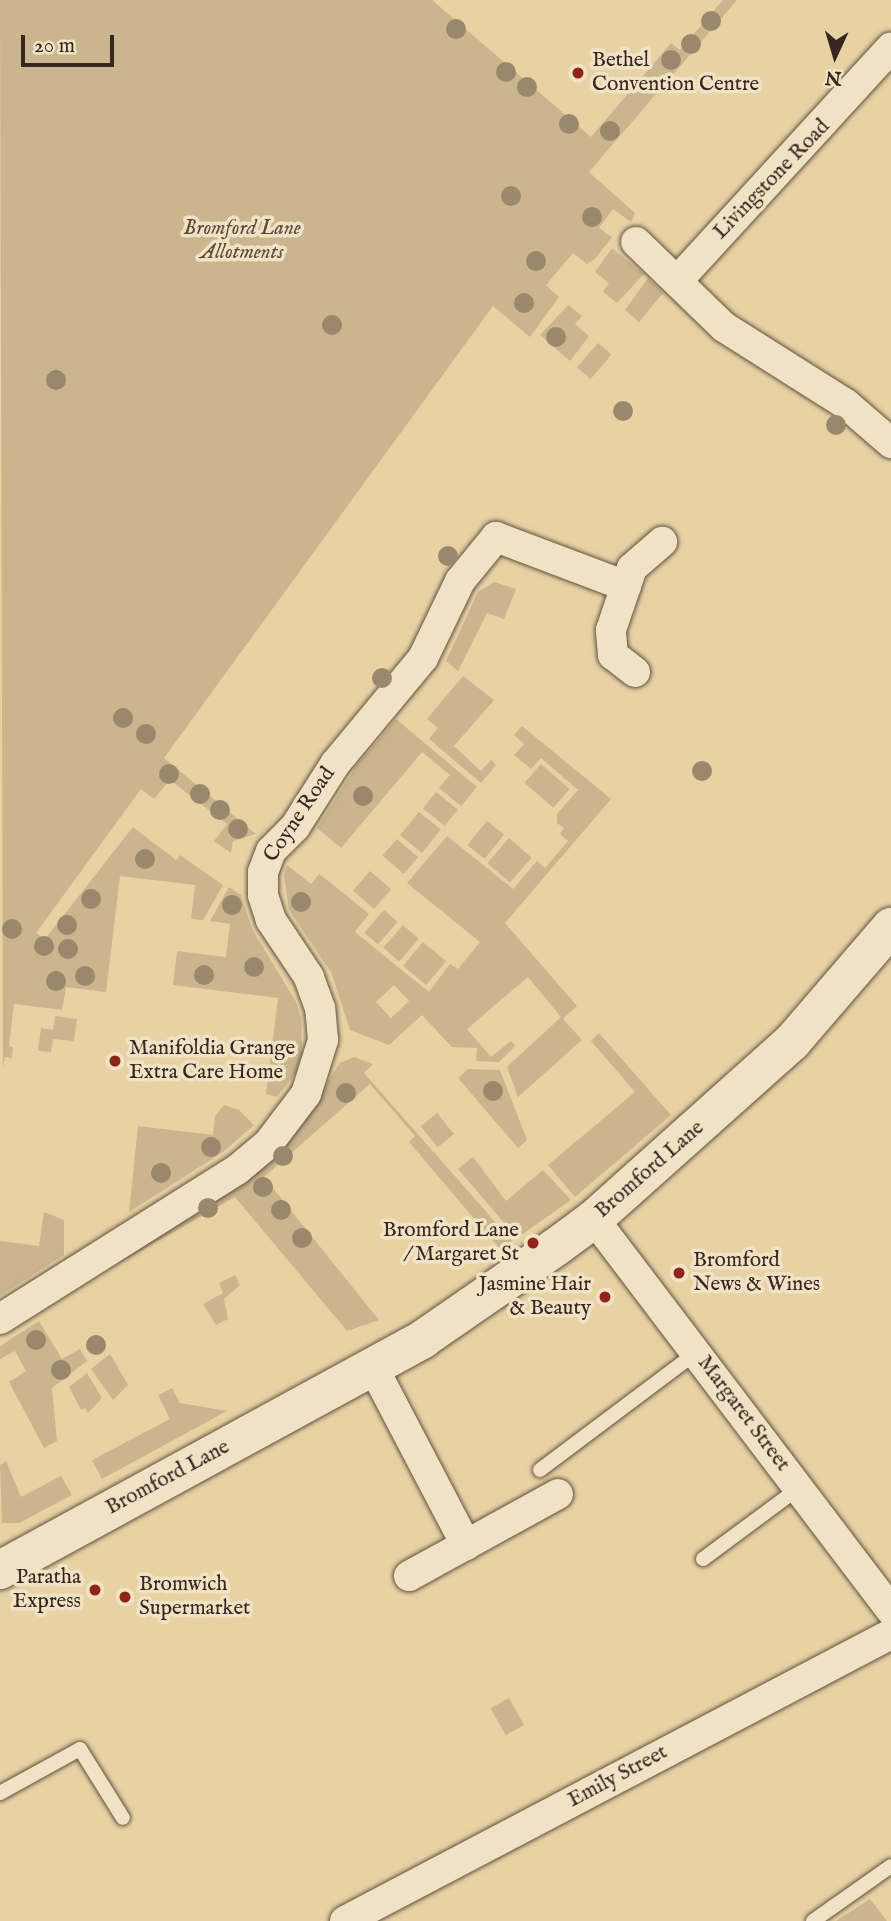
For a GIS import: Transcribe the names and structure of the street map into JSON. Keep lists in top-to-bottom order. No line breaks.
{"streets":{"street":["Livingstone Road","Coyne Road","Bromford Lane","Margaret Street","Emily Street"]},"crossings":[["Bromford Lane","Margaret Street"]],"parks":["Bromford Lane Allotments"],"places":["Bethel Convention Centre","Manifoldia Grange Extra Care Home","Bromford Lane / Margaret St","Bromford News & Wines","Jasmine Hair & Beauty","Paratha Express","Bromwich Supermarket"],"scale_bar":"20 m","north":"bottom"}
